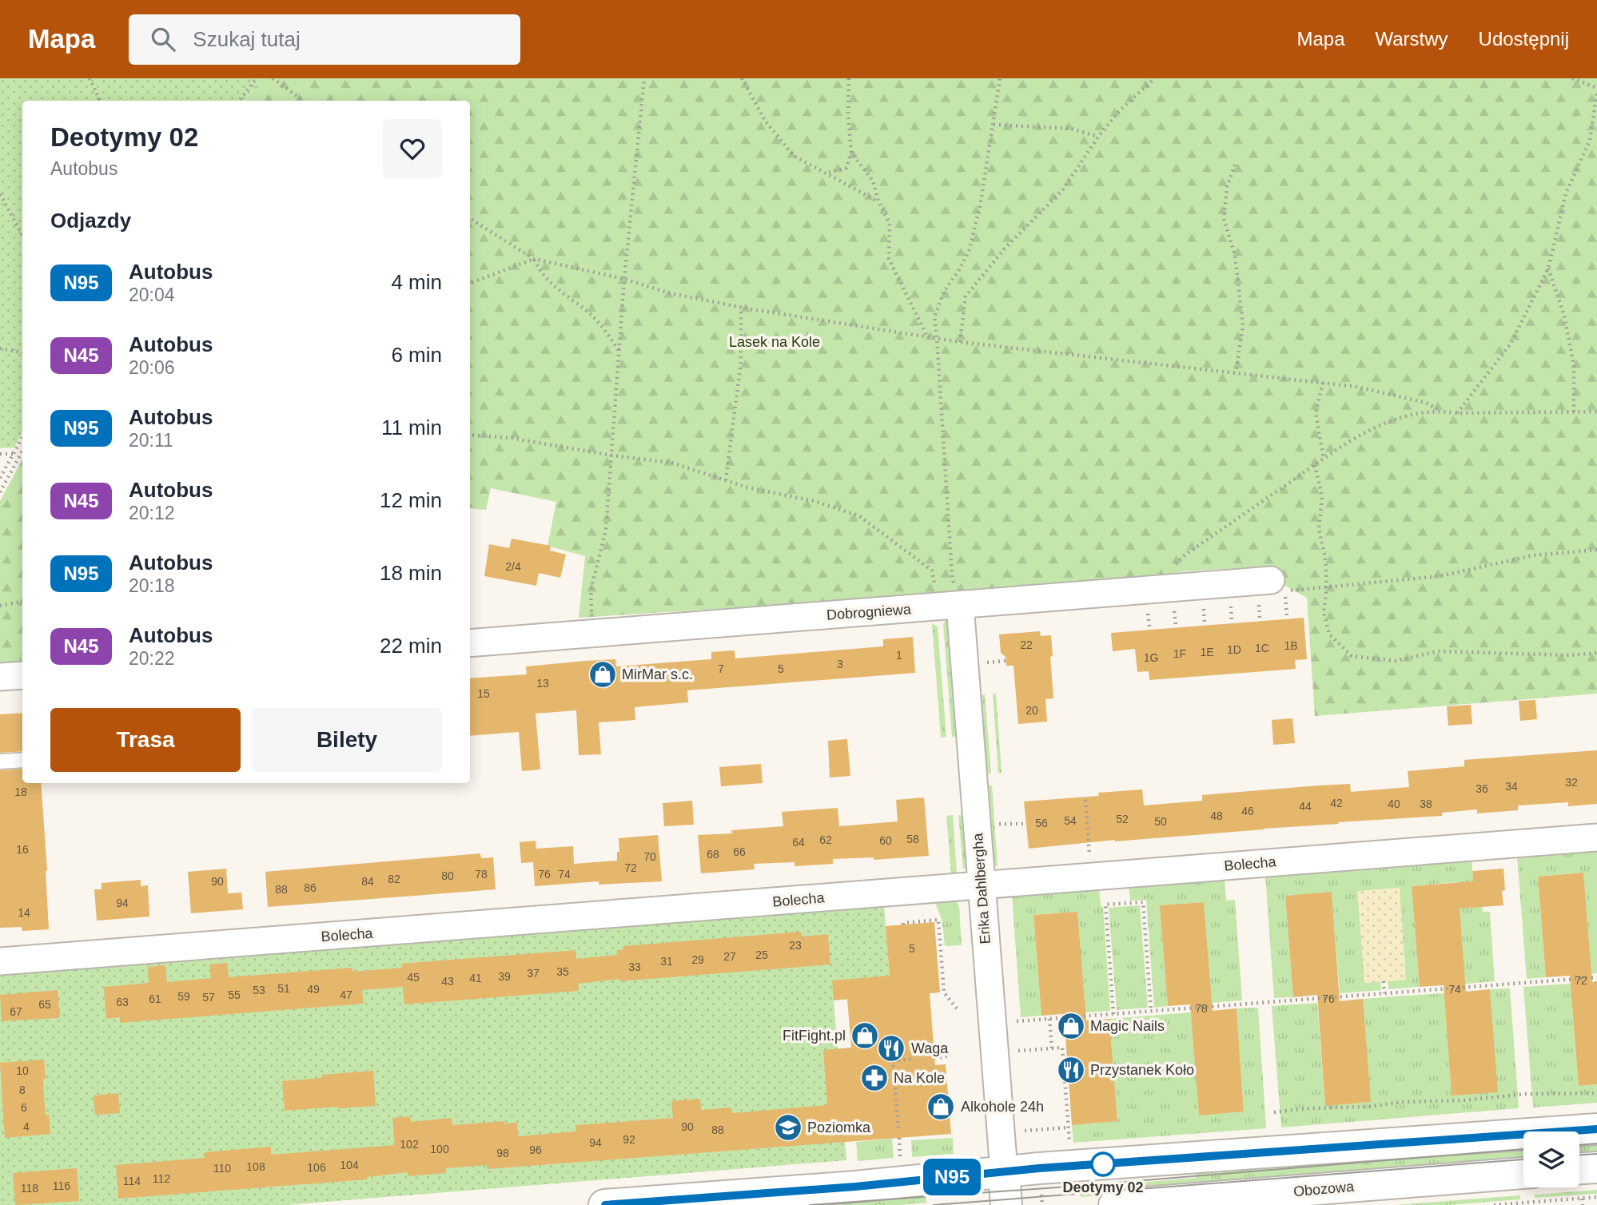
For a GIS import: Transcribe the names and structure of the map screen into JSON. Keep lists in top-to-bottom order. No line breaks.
{"streets":{"street":["Dobrogniewa","Bolecha","Erika Dahlbergha","Obozowa"]},"crossings":[["Dobrogniewa","Erika Dahlbergha"],["Bolecha","Erika Dahlbergha"]],"parks":["Lasek na Kole"],"places":{"shop":["MirMar s.c.","Magic Nails","FitFight.pl","Alkohole 24h"],"restaurant":["Waga","Przystanek Koło"],"pharmacy":["Na Kole"],"school or university":["Poziomka"],"other":["Deotymy 02"]},"lines":["bus line N95"],"house_numbers":["2/4","22","1B","1C","1D","1E","1F","1","1G","3","7","5","13","15","20","32","34","36","18","42","40","38","44","46","48","52","54","50","56","58","62","60","64","16","66","68","70","72","78","76","74","80","82","90","84","86","88","94","14","23","5","25","27","29","31","33","35","37","39","45","41","72","43","51","49","74","53","55","47","59","57","61","76","63","65","78","67","10","8","6","4","90","88","92","94","102","100","96","98","104","108","106","110","112","114","116","118"],"page":{"header":"Mapa","search":"Szukaj tutaj","nav":["Mapa","Warstwy","Udostępnij"],"on_map":"N95","heading":[["Deotymy 02","Autobus"],"Odjazdy"],"list":[{"mark":"N95","name":"Autobus","note":"20:04","value":"4 min"},{"mark":"N45","name":"Autobus","note":"20:06","value":"6 min"},{"mark":"N95","name":"Autobus","note":"20:11","value":"11 min"},{"mark":"N45","name":"Autobus","note":"20:12","value":"12 min"},{"mark":"N95","name":"Autobus","note":"20:18","value":"18 min"},{"mark":"N45","name":"Autobus","note":"20:22","value":"22 min"}],"buttons":["Trasa","Bilety"]}}
